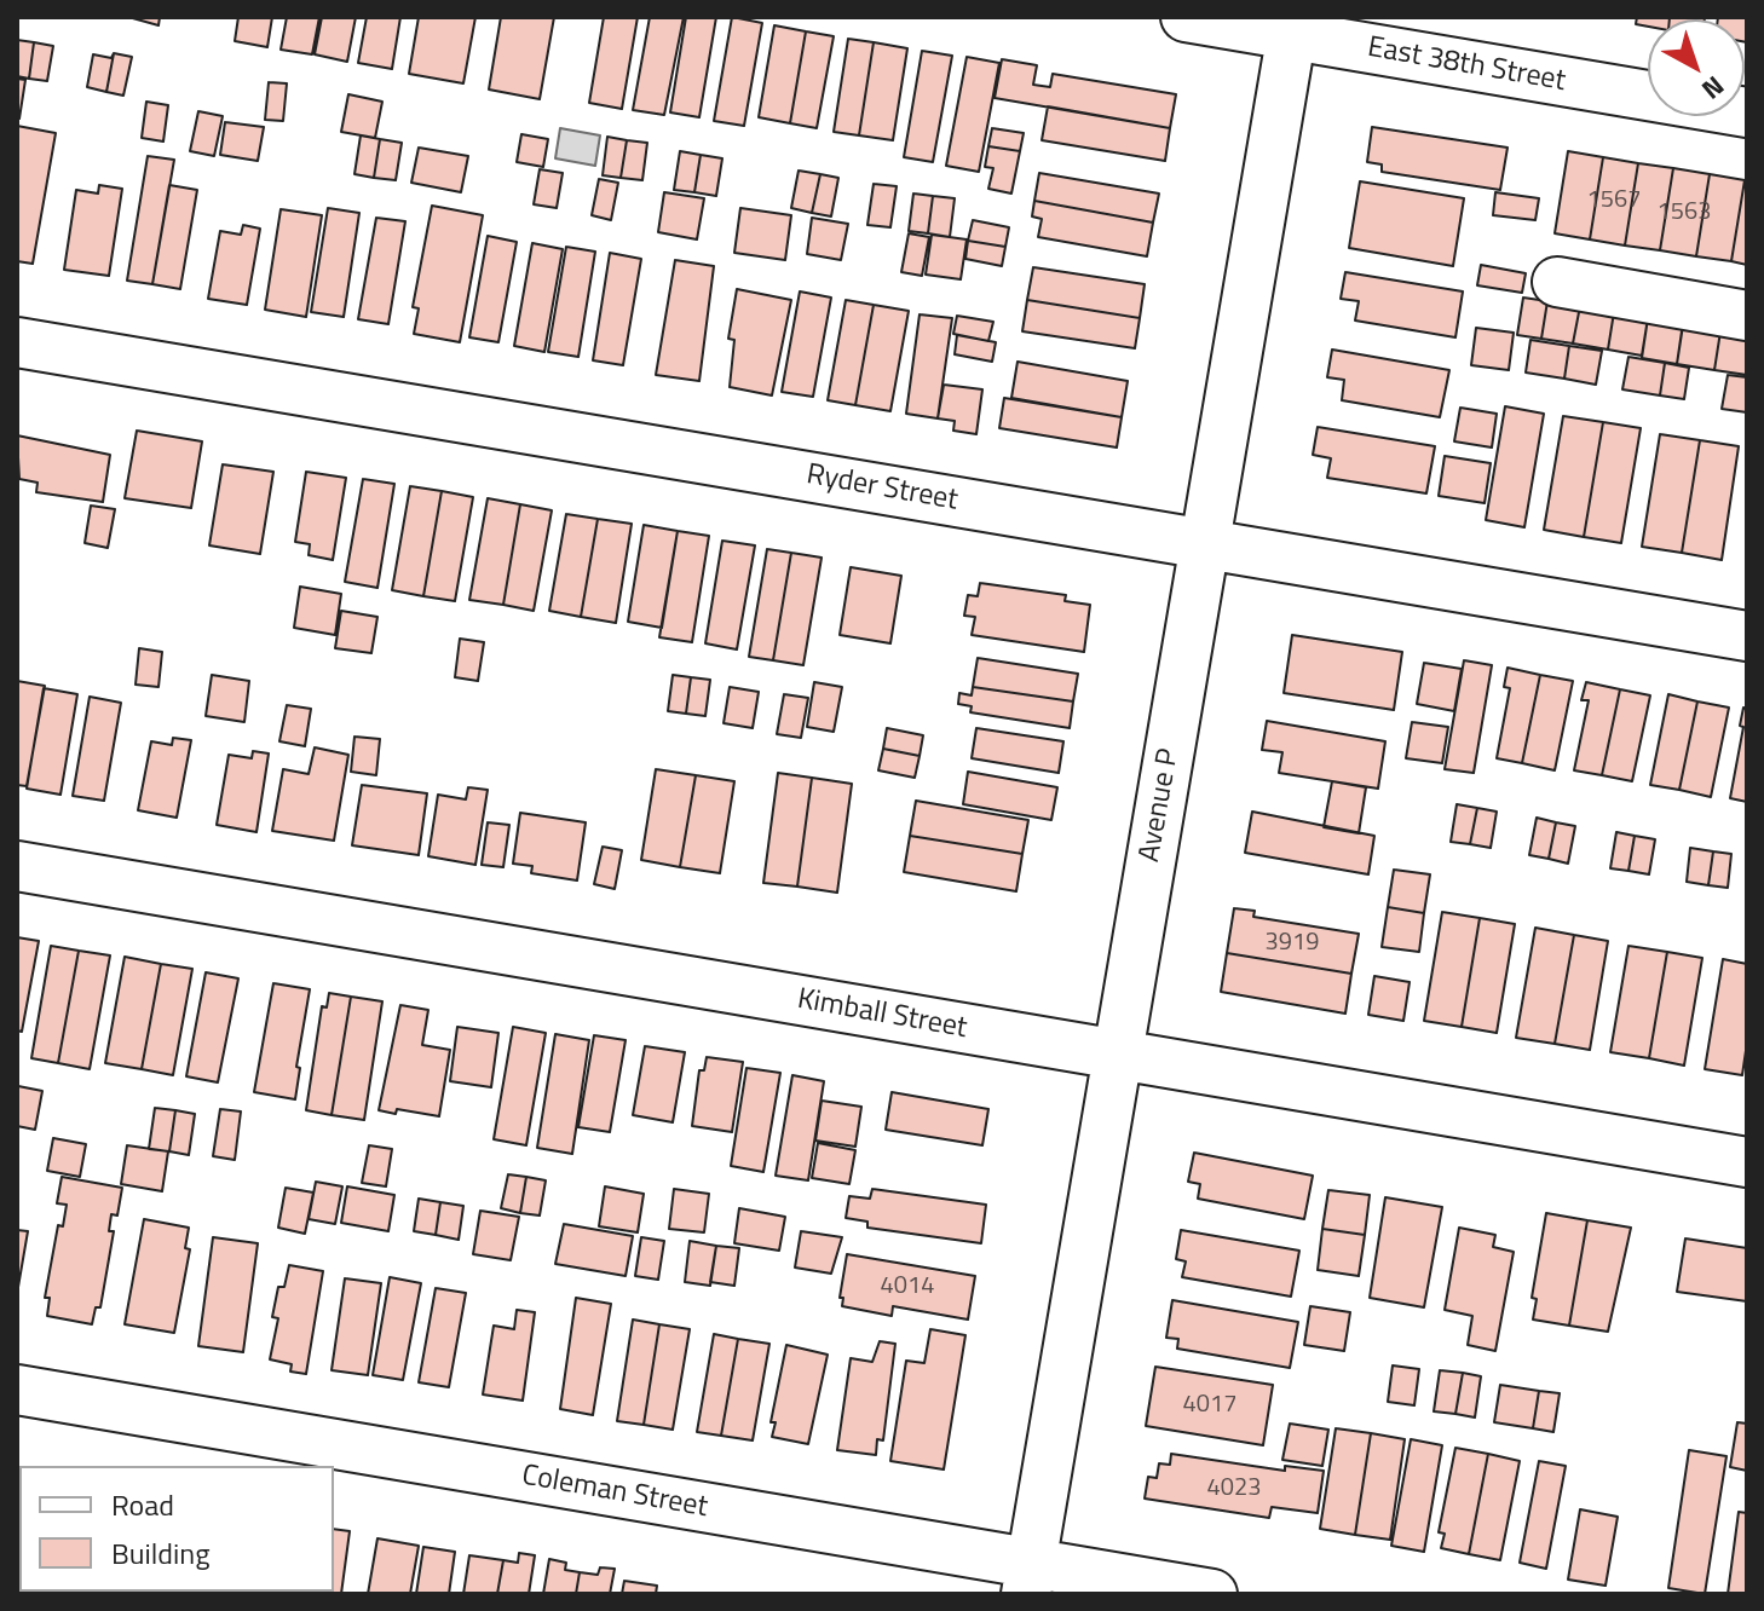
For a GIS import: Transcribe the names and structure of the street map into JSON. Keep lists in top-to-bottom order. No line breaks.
{"streets":{"street":["East 38th Street","Ryder Street","Avenue P","Kimball Street","Coleman Street"]},"crossings":[["East 38th Street","Avenue P"],["Ryder Street","Avenue P"],["Avenue P","Kimball Street"],["Avenue P","Coleman Street"]],"house_numbers":["1567","1563","3919","4014","4017","4023"],"legend":["Road","Building"],"north":"bottom right"}
